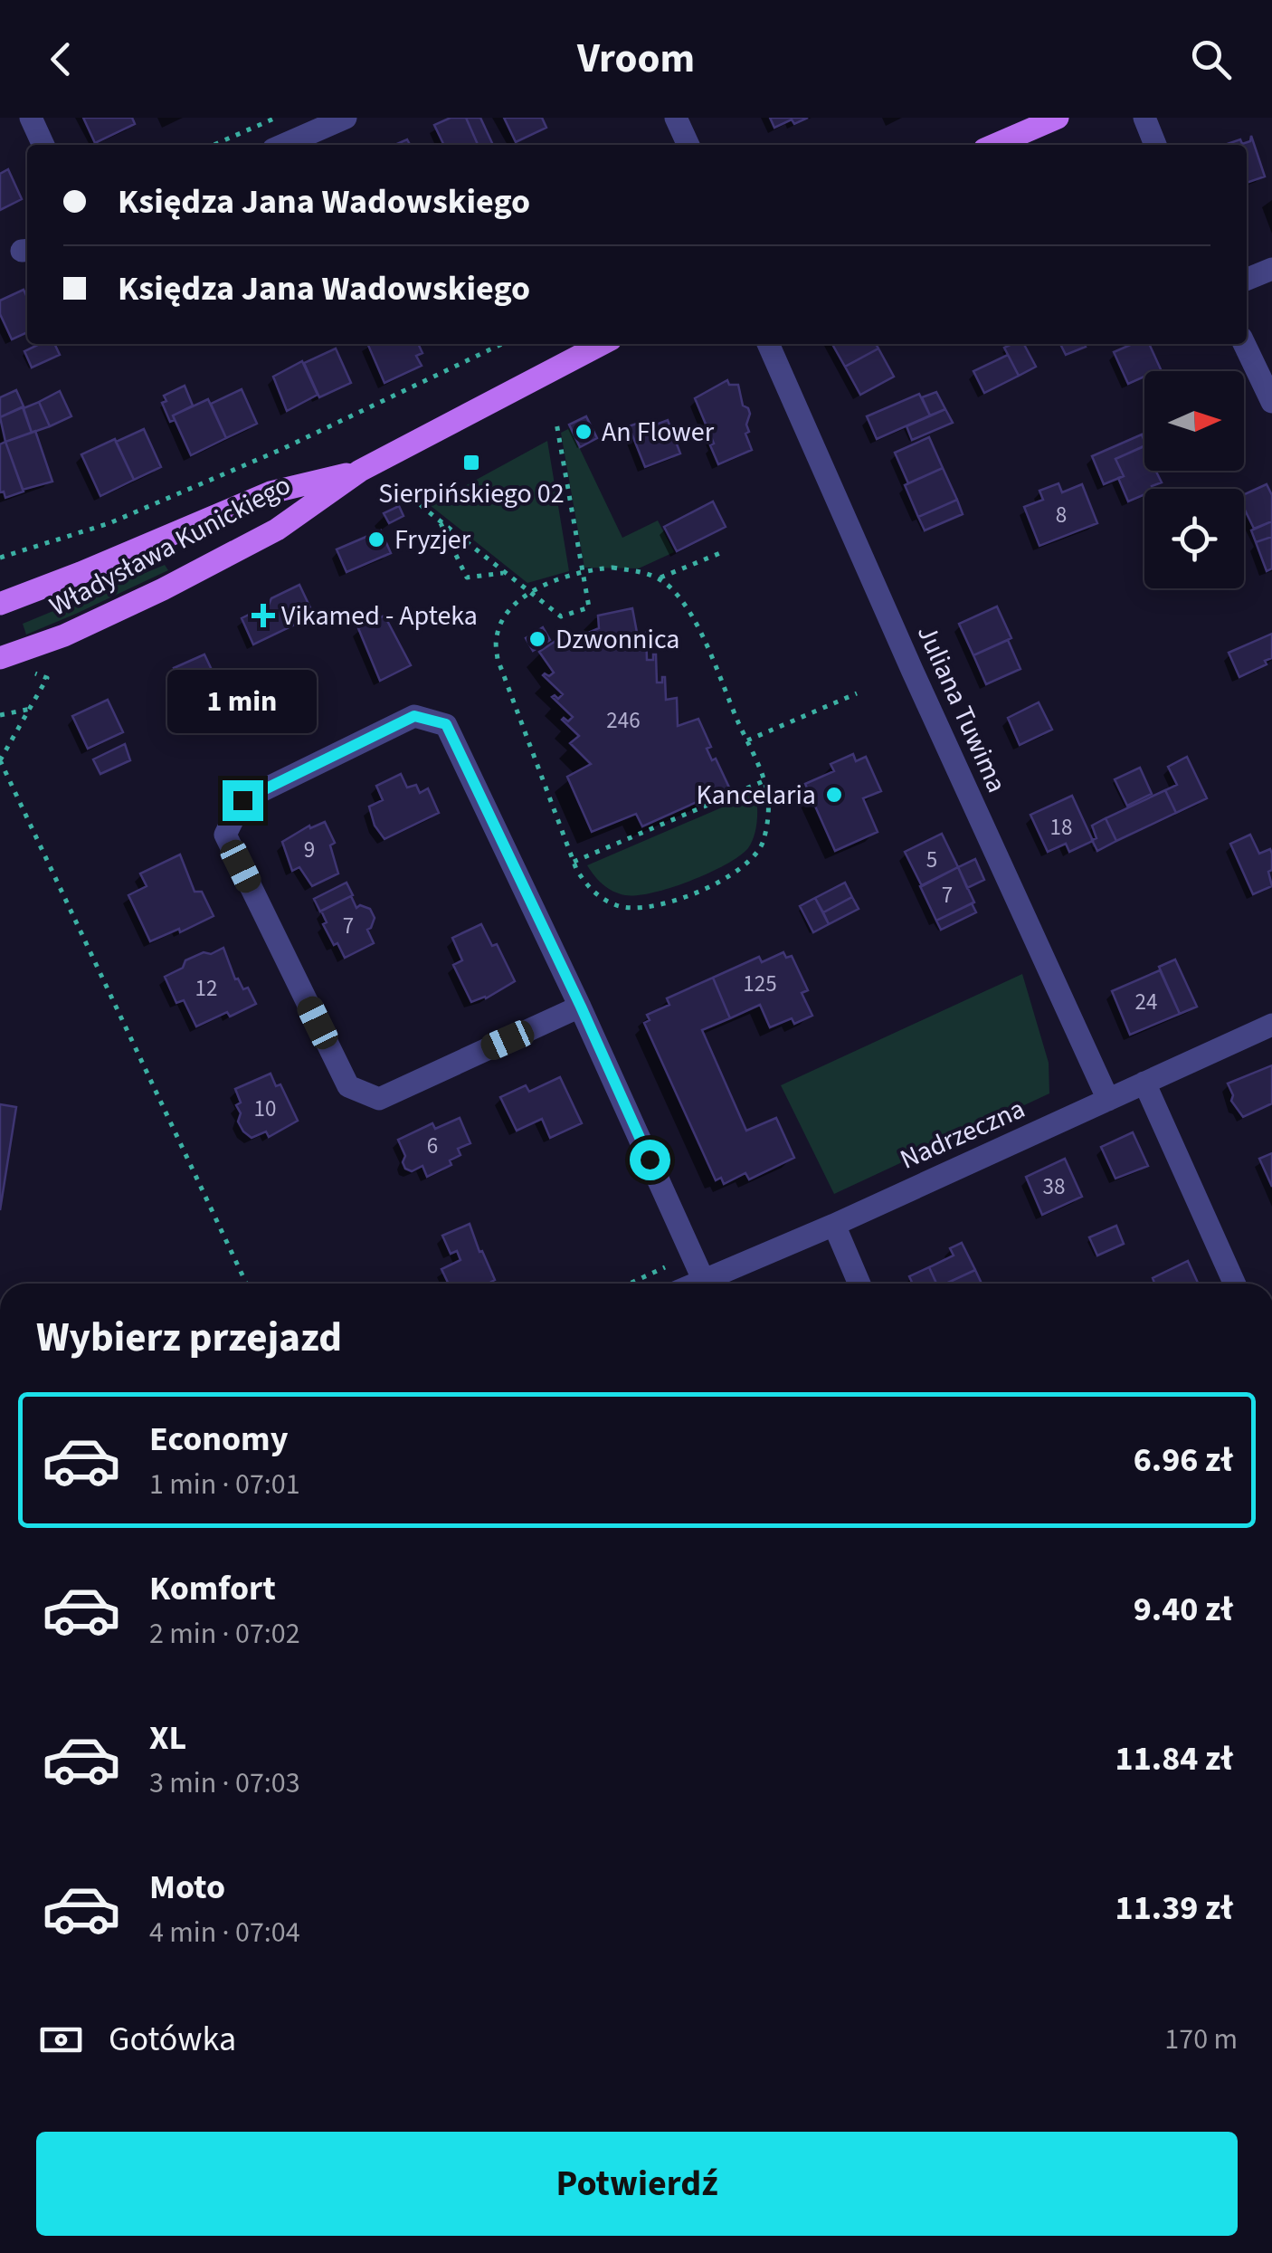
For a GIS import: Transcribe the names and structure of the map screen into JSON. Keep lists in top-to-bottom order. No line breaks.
{"streets":{"main road":["Władysława Kunickiego"],"street":["Juliana Tuwima","Nadrzeczna"]},"crossings":[["Juliana Tuwima","Nadrzeczna"]],"places":{"other":["An Flower","Fryzjer","Dzwonnica","Kancelaria"],"transit":["Sierpińskiego 02"],"health":["Vikamed - Apteka"]},"house_numbers":["8","246","18","9","5","7","7","125","12","24","10","6","38"],"north":"right","page":{"header":"Vroom","banner":["Księdza Jana Wadowskiego","Księdza Jana Wadowskiego"],"bubble":"1 min","heading":"Wybierz przejazd","list":[{"name":"Economy","note":"1 min · 07:01","value":"6.96 zł"},{"name":"Komfort","note":"2 min · 07:02","value":"9.40 zł"},{"name":"XL","note":"3 min · 07:03","value":"11.84 zł"},{"name":"Moto","note":"4 min · 07:04","value":"11.39 zł"}],"pay":["Gotówka","170 m"],"buttons":"Potwierdź"}}
